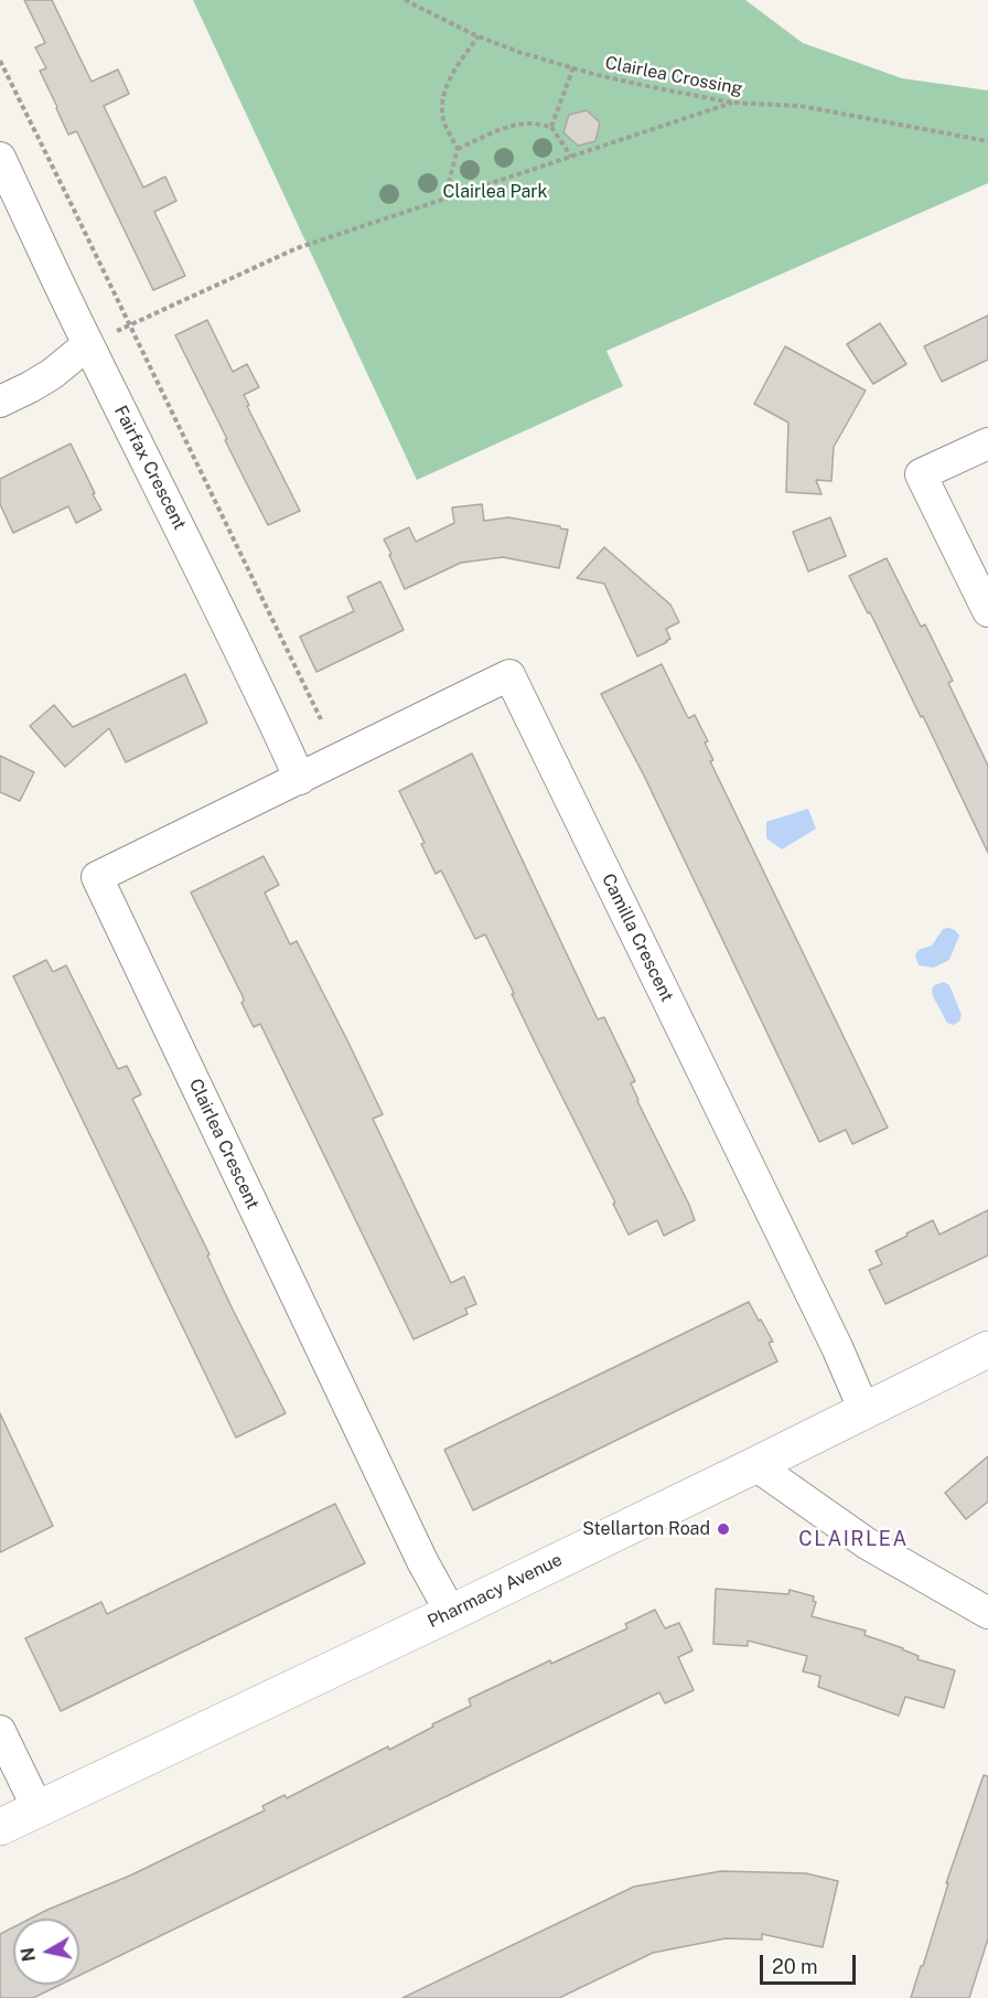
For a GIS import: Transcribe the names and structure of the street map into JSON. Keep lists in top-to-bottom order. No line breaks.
{"streets":{"street":["Fairfax Crescent","Camilla Crescent","Clairlea Crescent","Pharmacy Avenue"],"path":["Clairlea Crossing"]},"crossings":[["Fairfax Crescent","Camilla Crescent"],["Fairfax Crescent","Clairlea Crescent"],["Camilla Crescent","Clairlea Crescent"],["Camilla Crescent","Pharmacy Avenue"],["Clairlea Crescent","Pharmacy Avenue"]],"districts":["CLAIRLEA"],"parks":["Clairlea Park"],"places":["Stellarton Road"],"scale_bar":"20 m","north":"left"}
